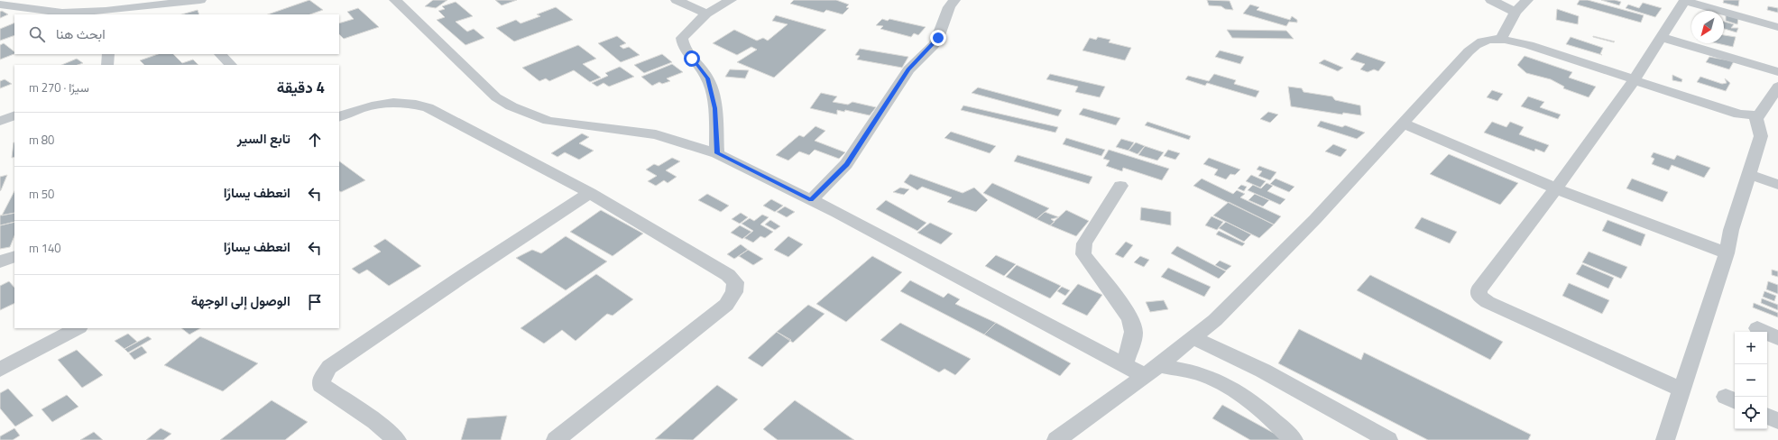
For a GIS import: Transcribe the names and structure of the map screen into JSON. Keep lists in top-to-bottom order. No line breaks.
{"north":"bottom left","page":{"search":"ابحث هنا","heading":["4 دقيقة","سيرًا · 270 m"],"list":[["تابع السير","80 m"],["انعطف يسارًا","50 m"],["انعطف يسارًا","140 m"],"الوصول إلى الوجهة"],"map_buttons":["+","−"]}}
